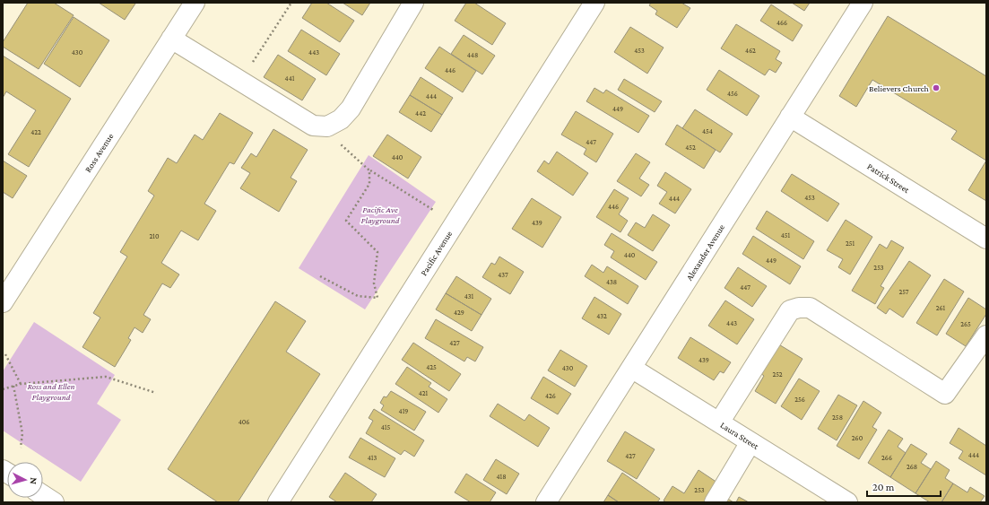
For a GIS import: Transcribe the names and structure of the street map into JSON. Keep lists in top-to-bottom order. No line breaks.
{"streets":{"street":["Ross Avenue","Patrick Street","Alexander Avenue","Pacific Avenue","Laura Street"]},"crossings":[["Patrick Street","Alexander Avenue"],["Alexander Avenue","Laura Street"]],"parks":["Pacific Ave Playground","Ross and Ellen Playground"],"places":["Believers Church"],"house_numbers":["466","453","462","430","443","448","446","441","456","444","449","442","454","422","447","452","440","453","444","446","439","451","210","251","440","449","253","437","438","447","257","431","261","429","432","443","265","427","439","425","430","252","421","426","256","419","258","406","415","260","444","427","413","266","268","418","253"],"scale_bar":"20 m","north":"right"}
